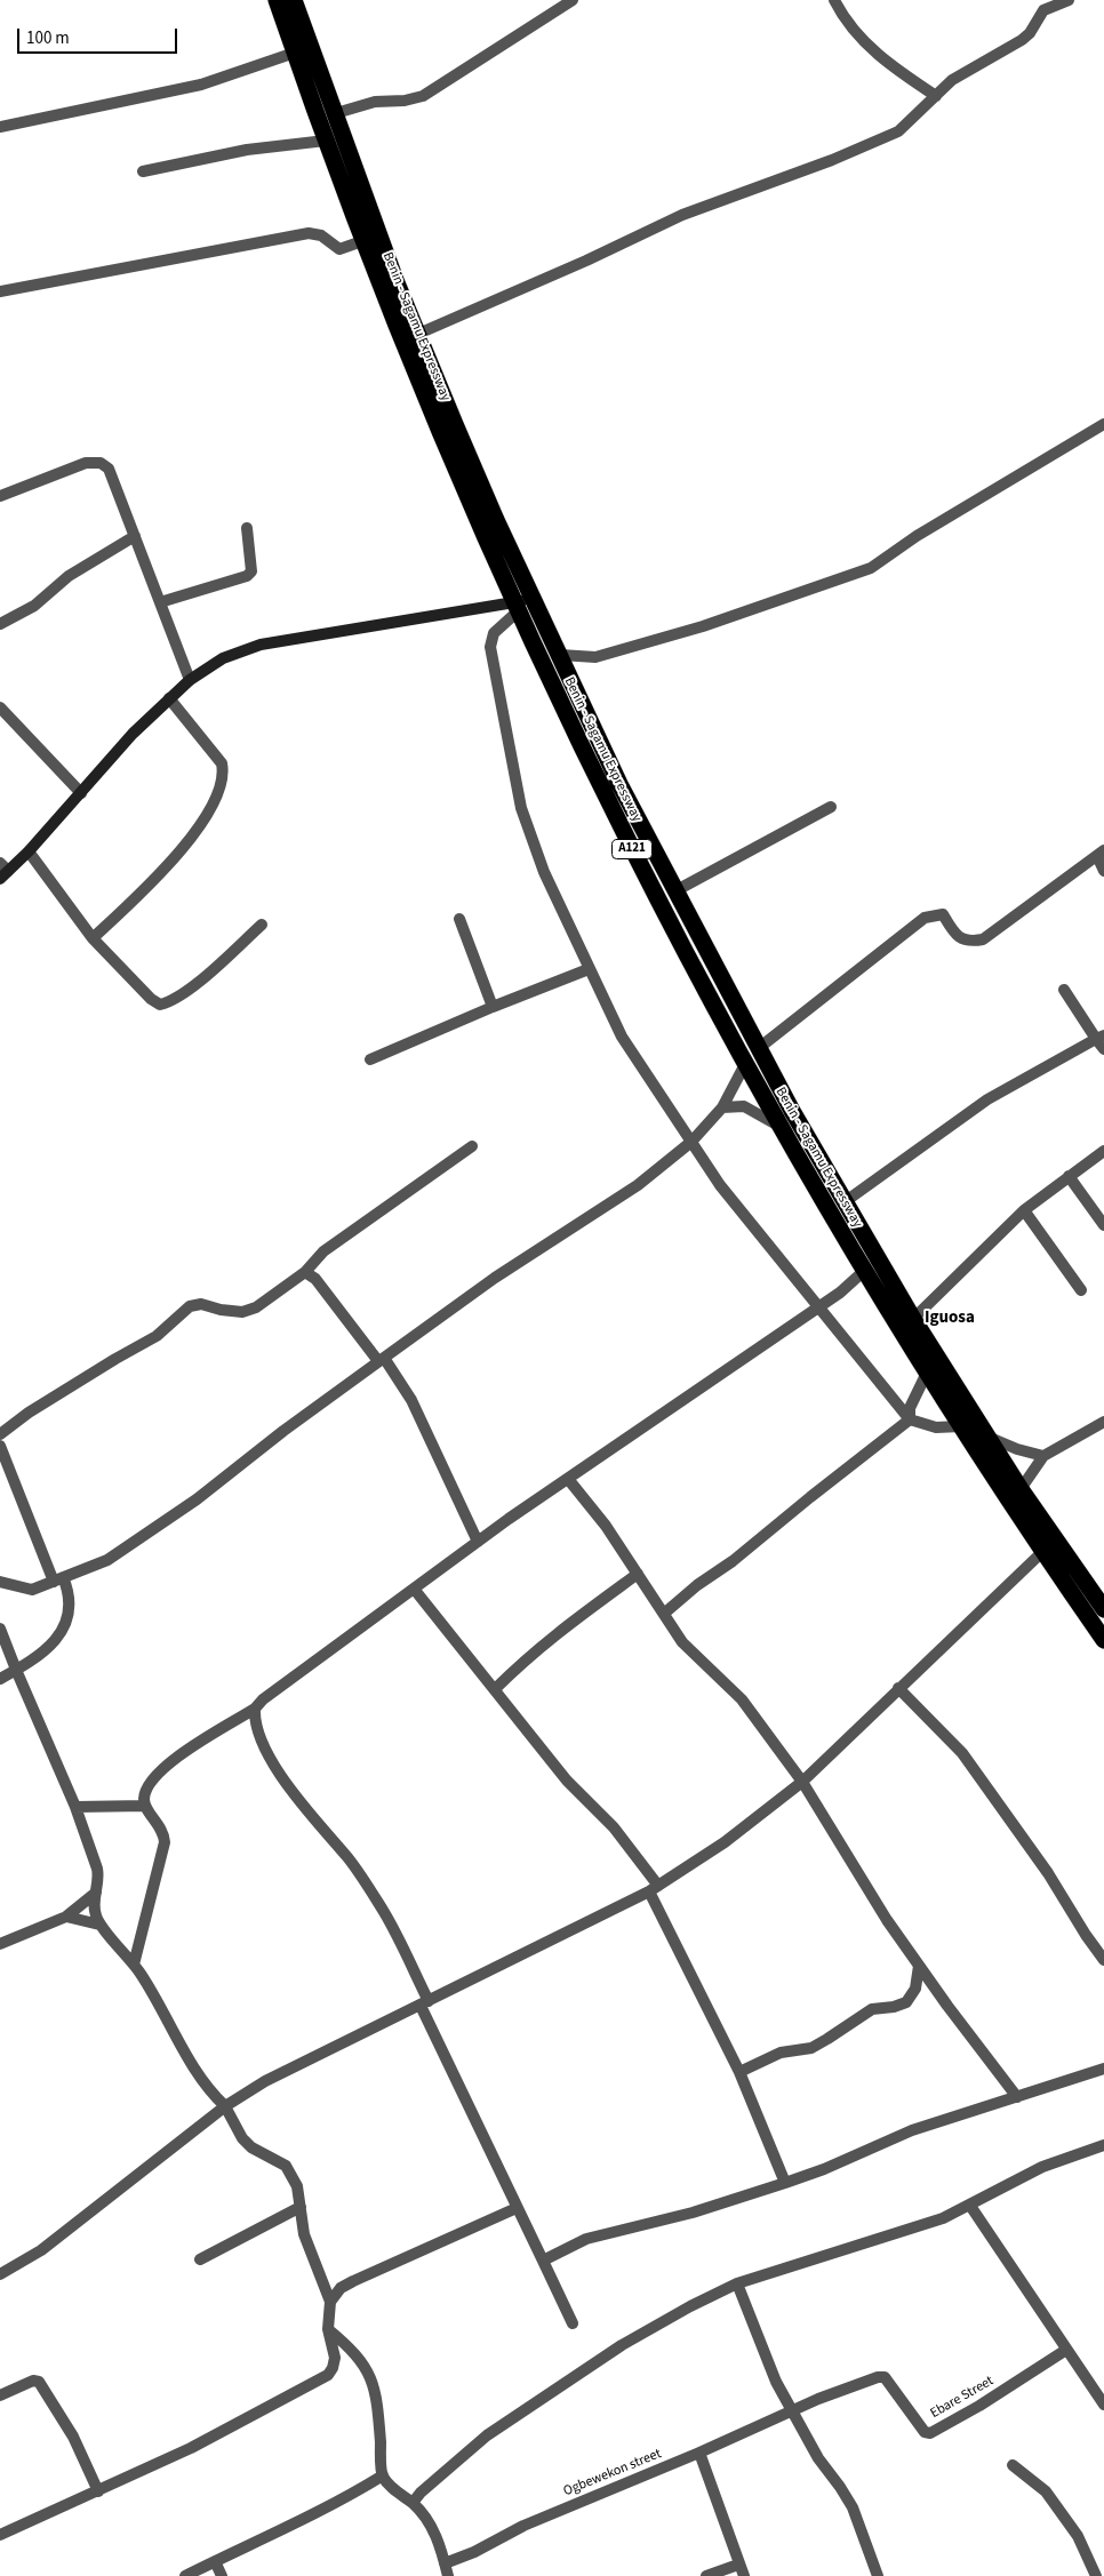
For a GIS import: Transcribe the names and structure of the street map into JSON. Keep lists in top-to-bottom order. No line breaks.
{"streets":{"highway":["Benin - Sagamu Expressway","A121"],"street":["Ebare Street","Ogbewekon street"]},"crossings":[["Benin - Sagamu Expressway","A121"],["Ebare Street","Ogbewekon street"]],"districts":["Iguosa"],"scale_bar":"100 m"}
